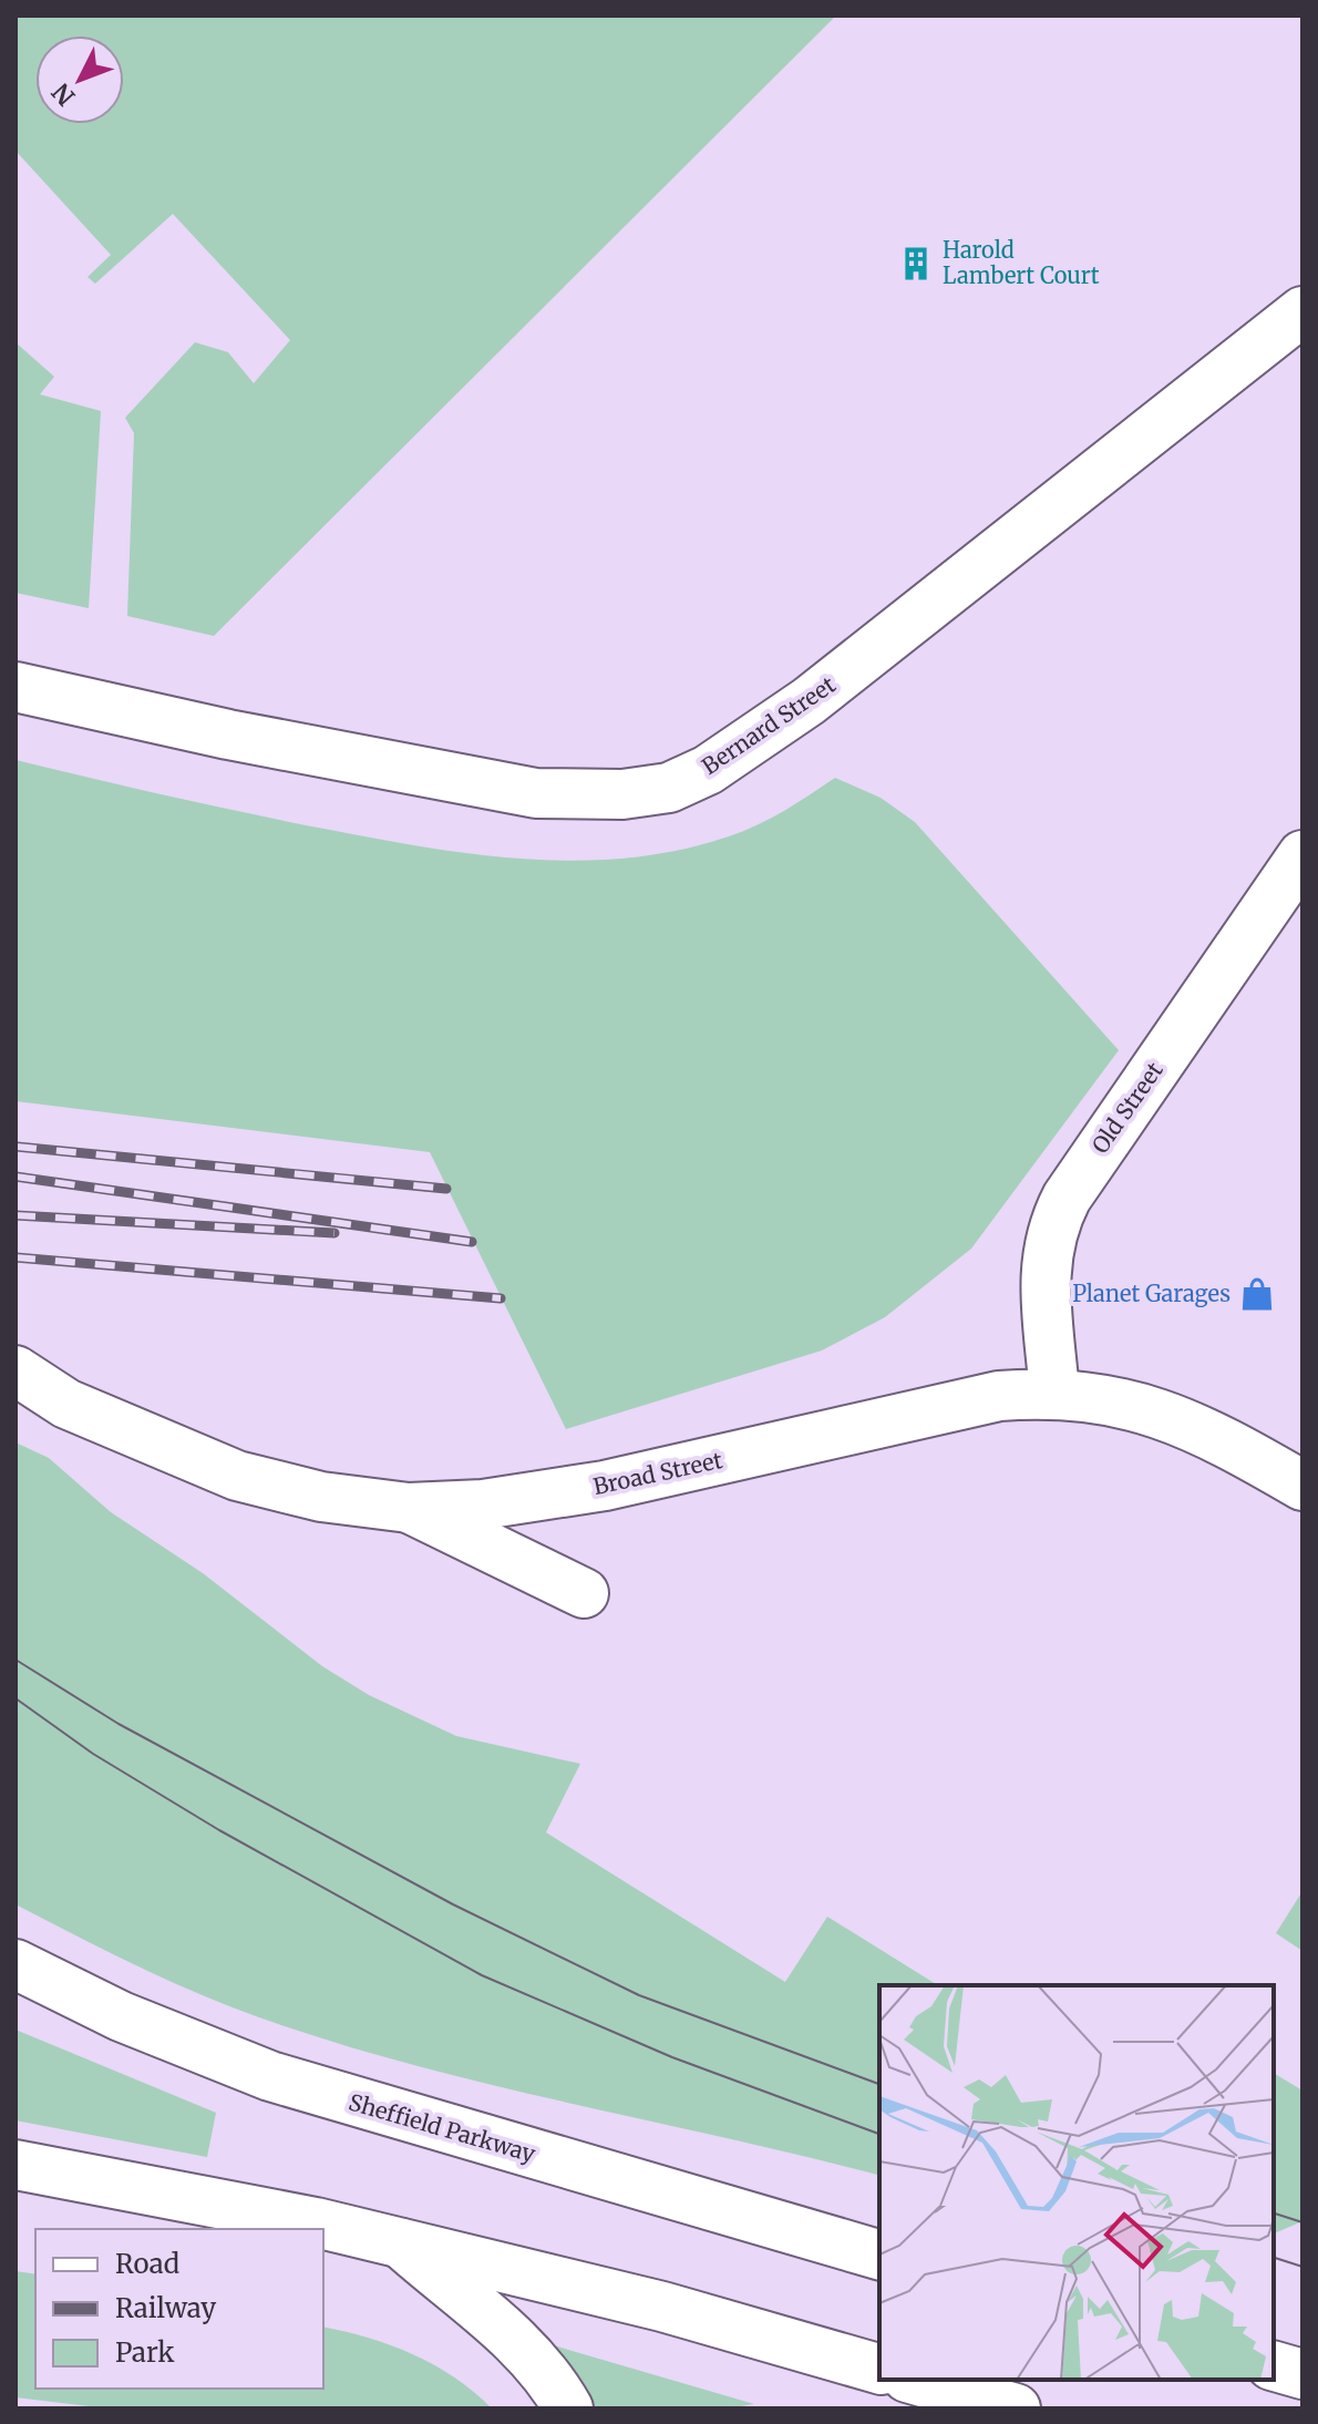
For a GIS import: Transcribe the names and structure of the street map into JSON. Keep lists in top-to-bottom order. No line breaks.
{"streets":{"main road":["Bernard Street","Old Street","Broad Street","Sheffield Parkway"]},"crossings":[["Old Street","Broad Street"]],"places":{"building":["Harold Lambert Court"],"shop":["Planet Garages"]},"legend":["Road","Railway","Park"],"north":"bottom left"}
